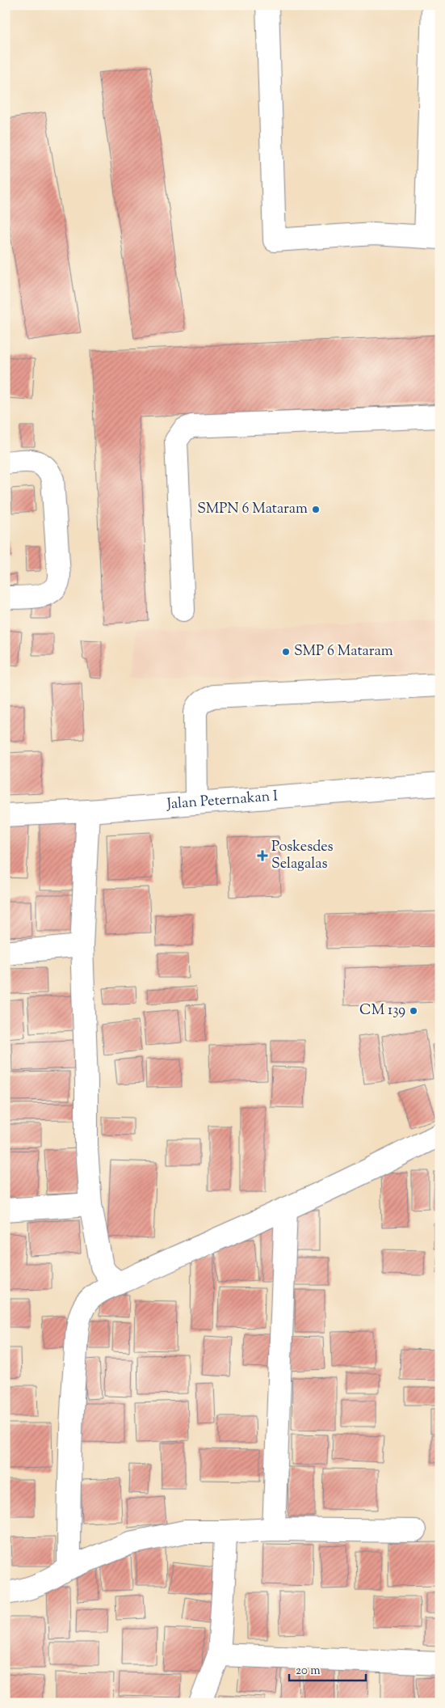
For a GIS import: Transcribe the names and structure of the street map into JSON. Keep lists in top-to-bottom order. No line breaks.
{"streets":{"street":["Jalan Peternakan I"]},"places":{"other":["SMPN 6 Mataram","SMP 6 Mataram","CM 139"],"health":["Poskesdes Selagalas"]},"scale_bar":"20 m"}
